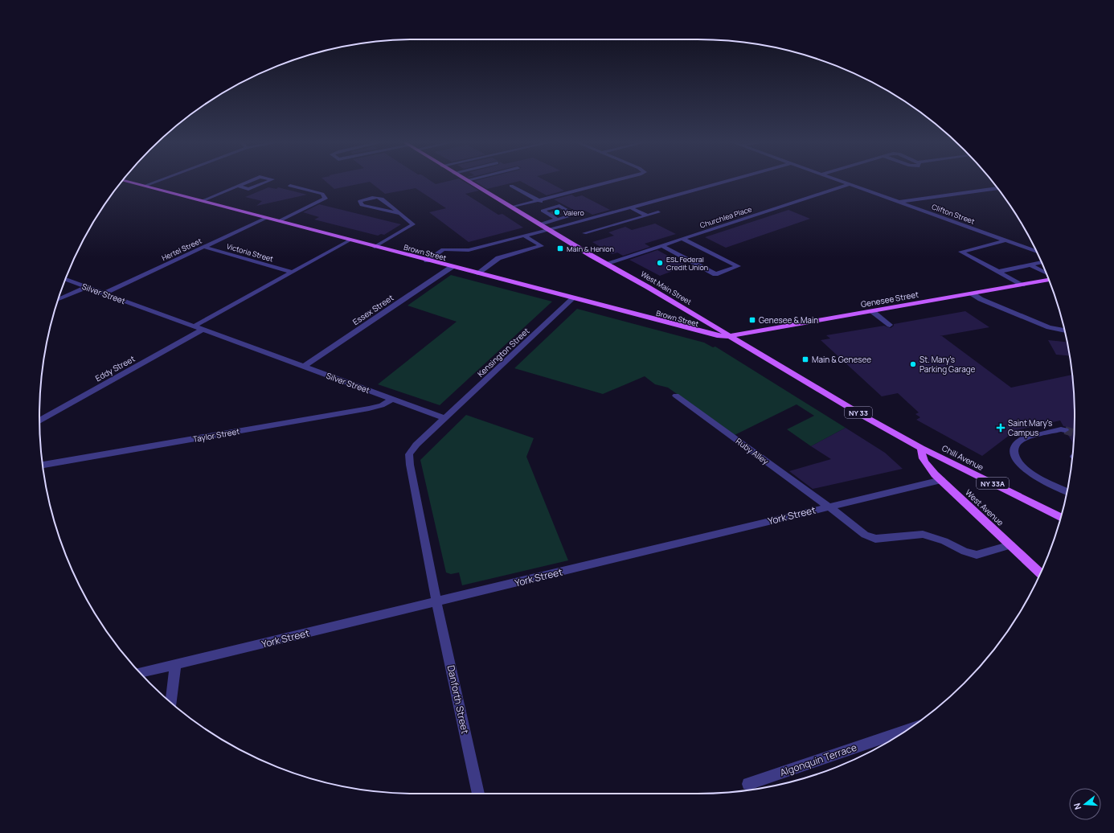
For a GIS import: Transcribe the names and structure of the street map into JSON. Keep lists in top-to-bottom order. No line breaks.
{"streets":{"main road":["Brown Street","West Main Street","Genesee Street","NY 33","Chili Avenue","NY 33A","West Avenue"],"street":["Clifton Street","Churchlea Place","Hertel Street","Victoria Street","Silver Street","Essex Street","Kensington Street","Eddy Street","Taylor Street","Ruby Alley","York Street","Danforth Street","Algonquin Terrace"]},"crossings":[["Clifton Street","Churchlea Place"],["Churchlea Place","West Main Street"],["Hertel Street","Victoria Street"],["Hertel Street","Brown Street"],["Hertel Street","Silver Street"],["Brown Street","West Main Street"],["Brown Street","Genesee Street"],["Brown Street","Essex Street"],["Brown Street","Kensington Street"],["West Main Street","Genesee Street"],["West Main Street","Chili Avenue"],["West Main Street","West Avenue"],["Silver Street","Essex Street"],["Silver Street","Kensington Street"],["Silver Street","Eddy Street"],["Silver Street","Taylor Street"],["Ruby Alley","West Avenue"],["Ruby Alley","York Street"],["Chili Avenue","West Avenue"],["West Avenue","York Street"],["York Street","Danforth Street"]],"places":{"other":["Valero","ESL Federal Credit Union","St. Mary's Parking Garage"],"transit":["Main & Henion","Genesee & Main","Main & Genesee"],"health":["Saint Mary's Campus"]},"north":"left"}
